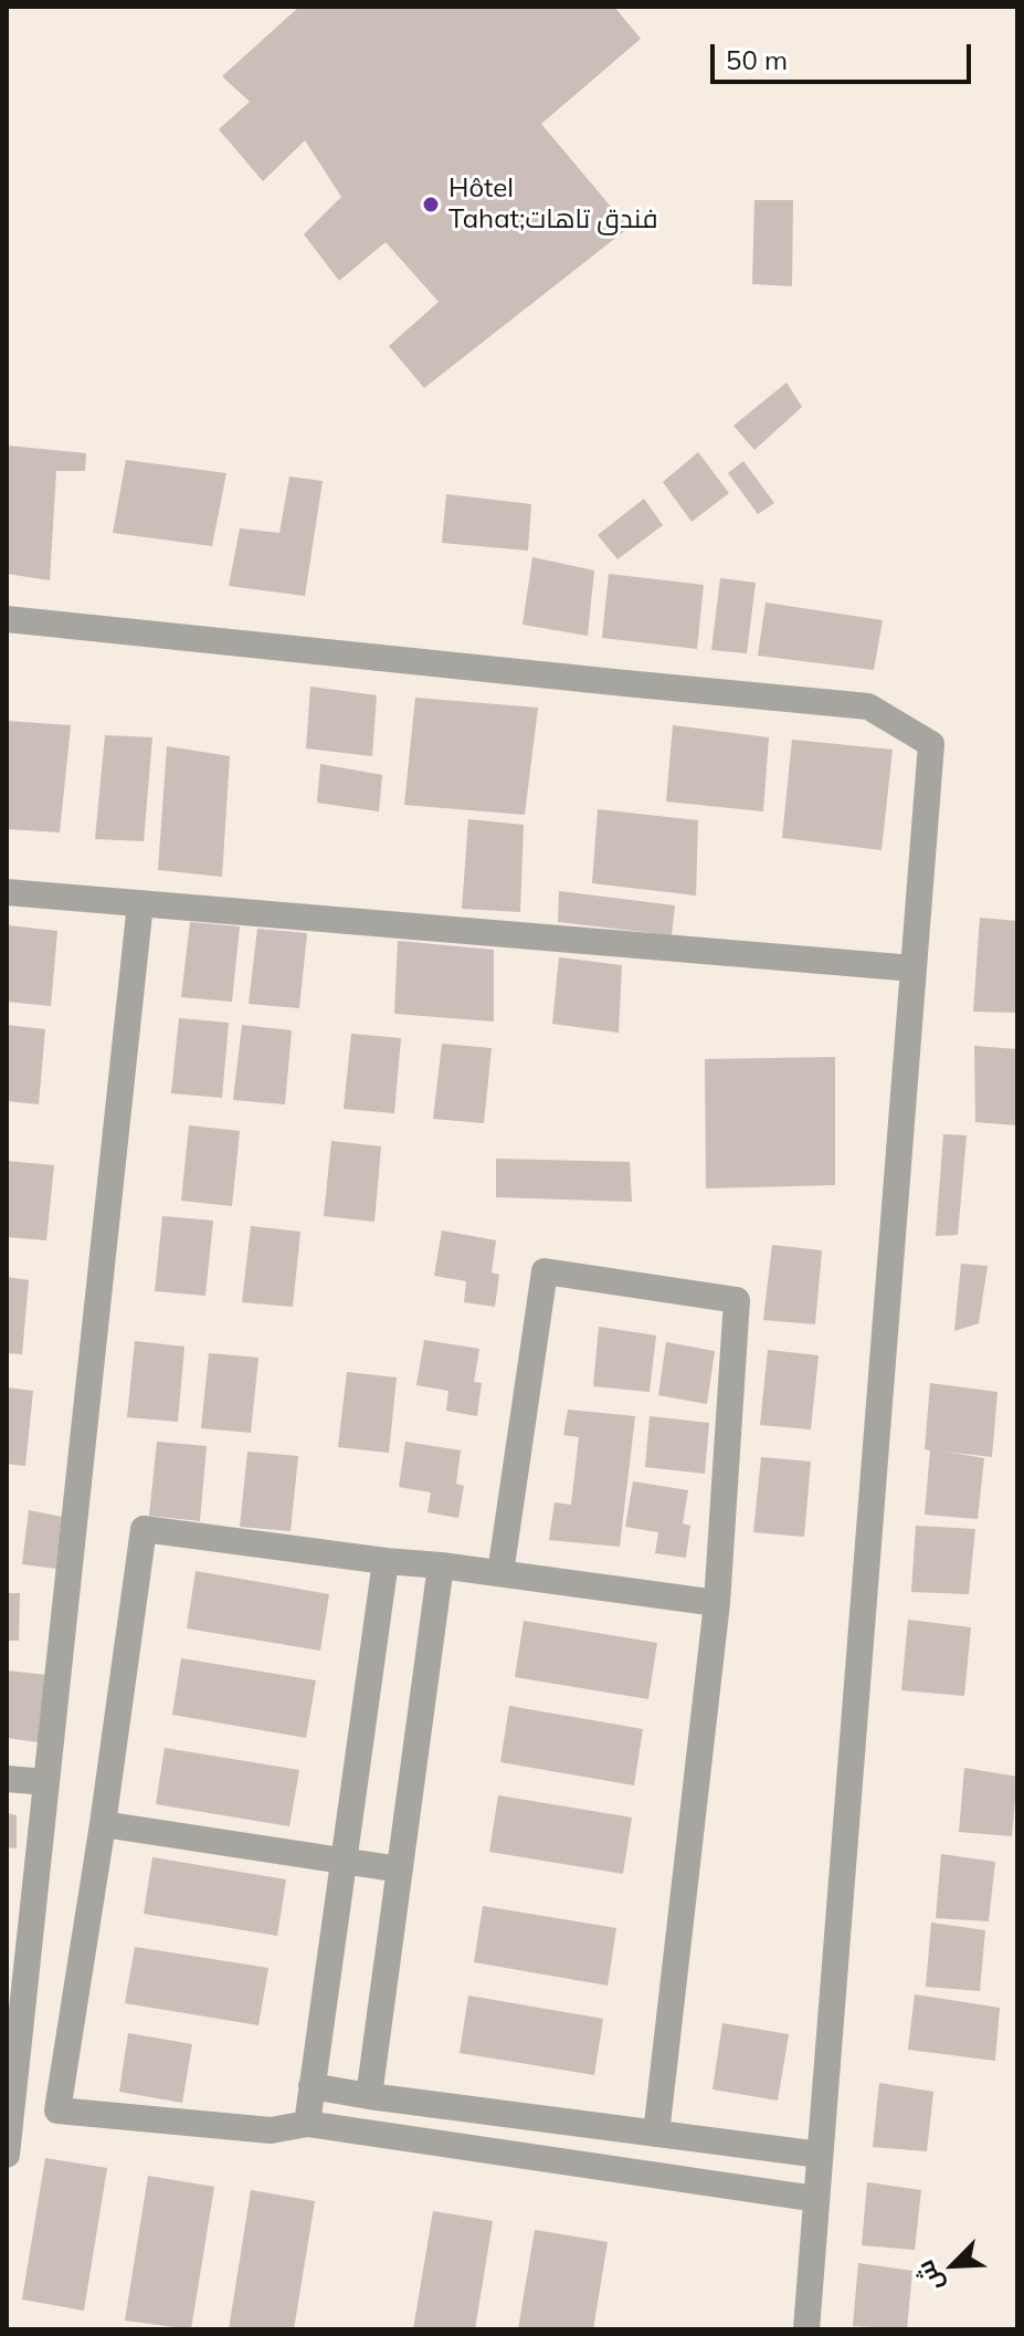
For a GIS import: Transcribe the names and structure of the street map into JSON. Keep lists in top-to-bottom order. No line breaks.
{"places":["Hôtel Tahat;فندق تاهات"],"scale_bar":"50 m","north":"bottom left"}
